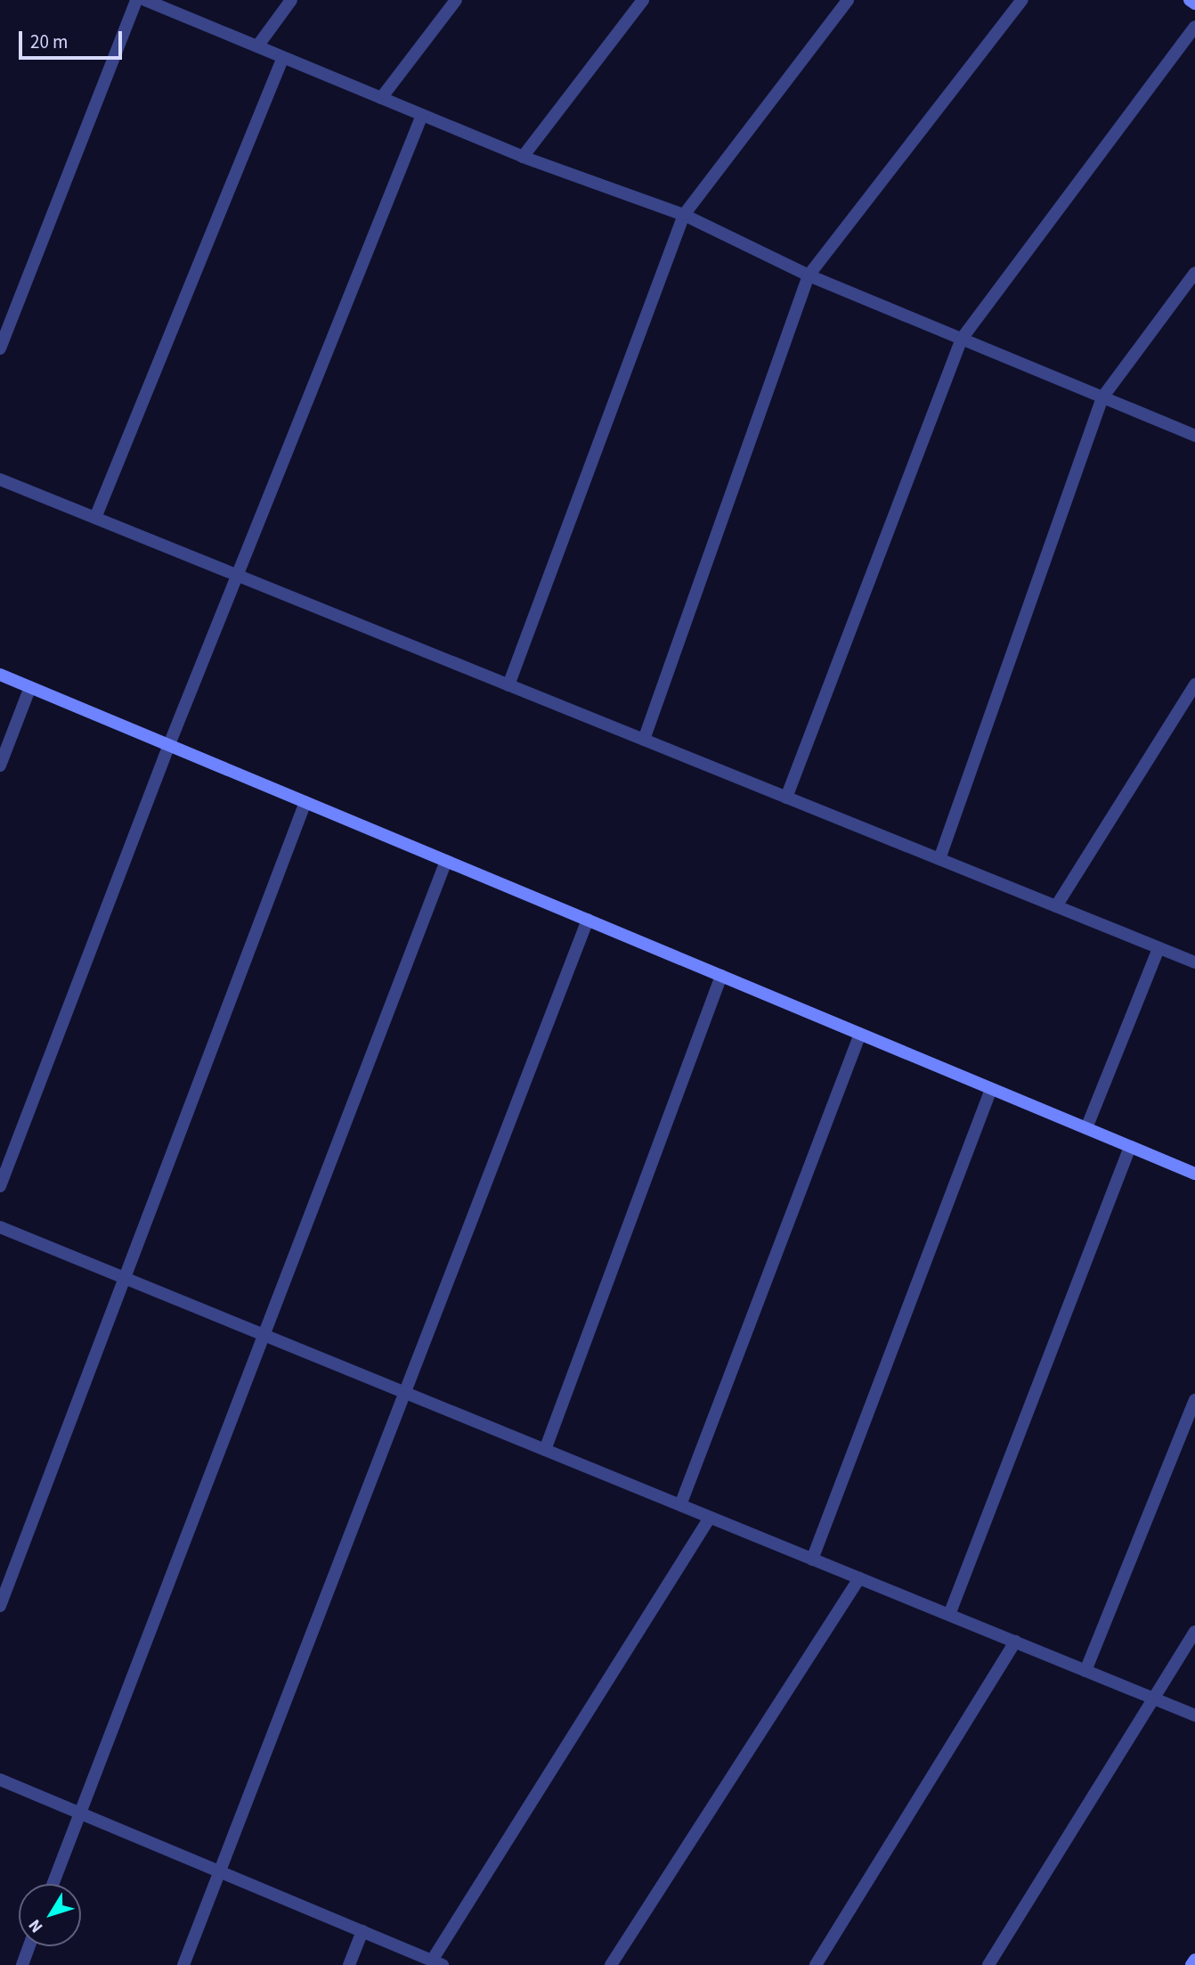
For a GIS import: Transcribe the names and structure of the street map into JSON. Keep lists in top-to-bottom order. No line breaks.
{"scale_bar":"20 m","north":"bottom left"}
